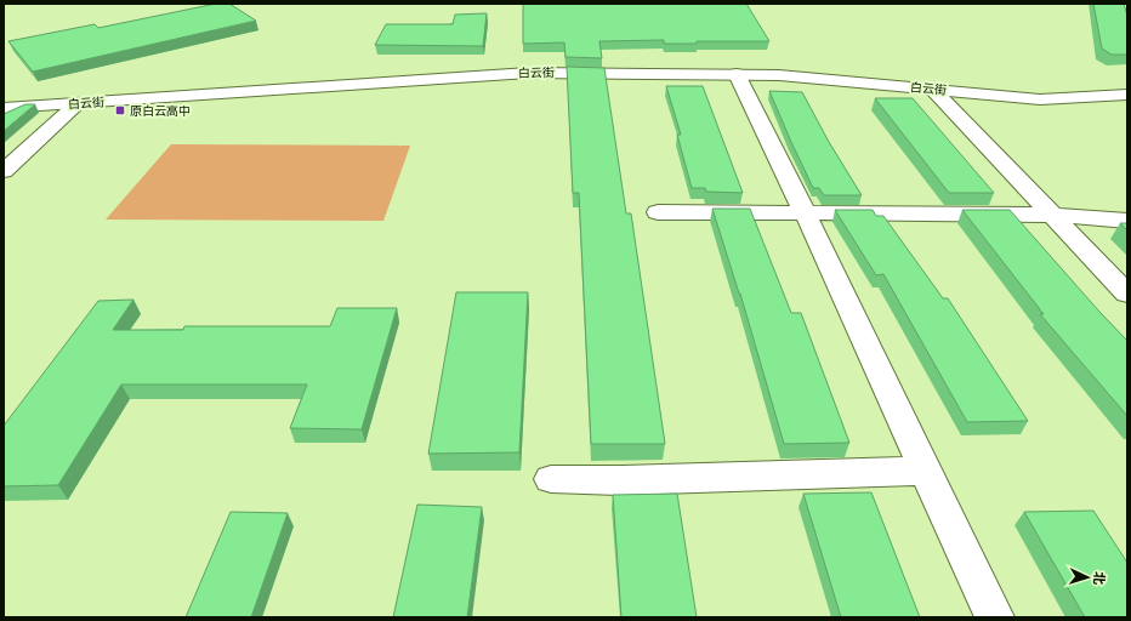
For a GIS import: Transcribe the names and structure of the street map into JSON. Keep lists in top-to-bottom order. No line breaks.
{"streets":{"street":["白云街"]},"places":{"transit":["原白云高中"]},"north":"right"}
